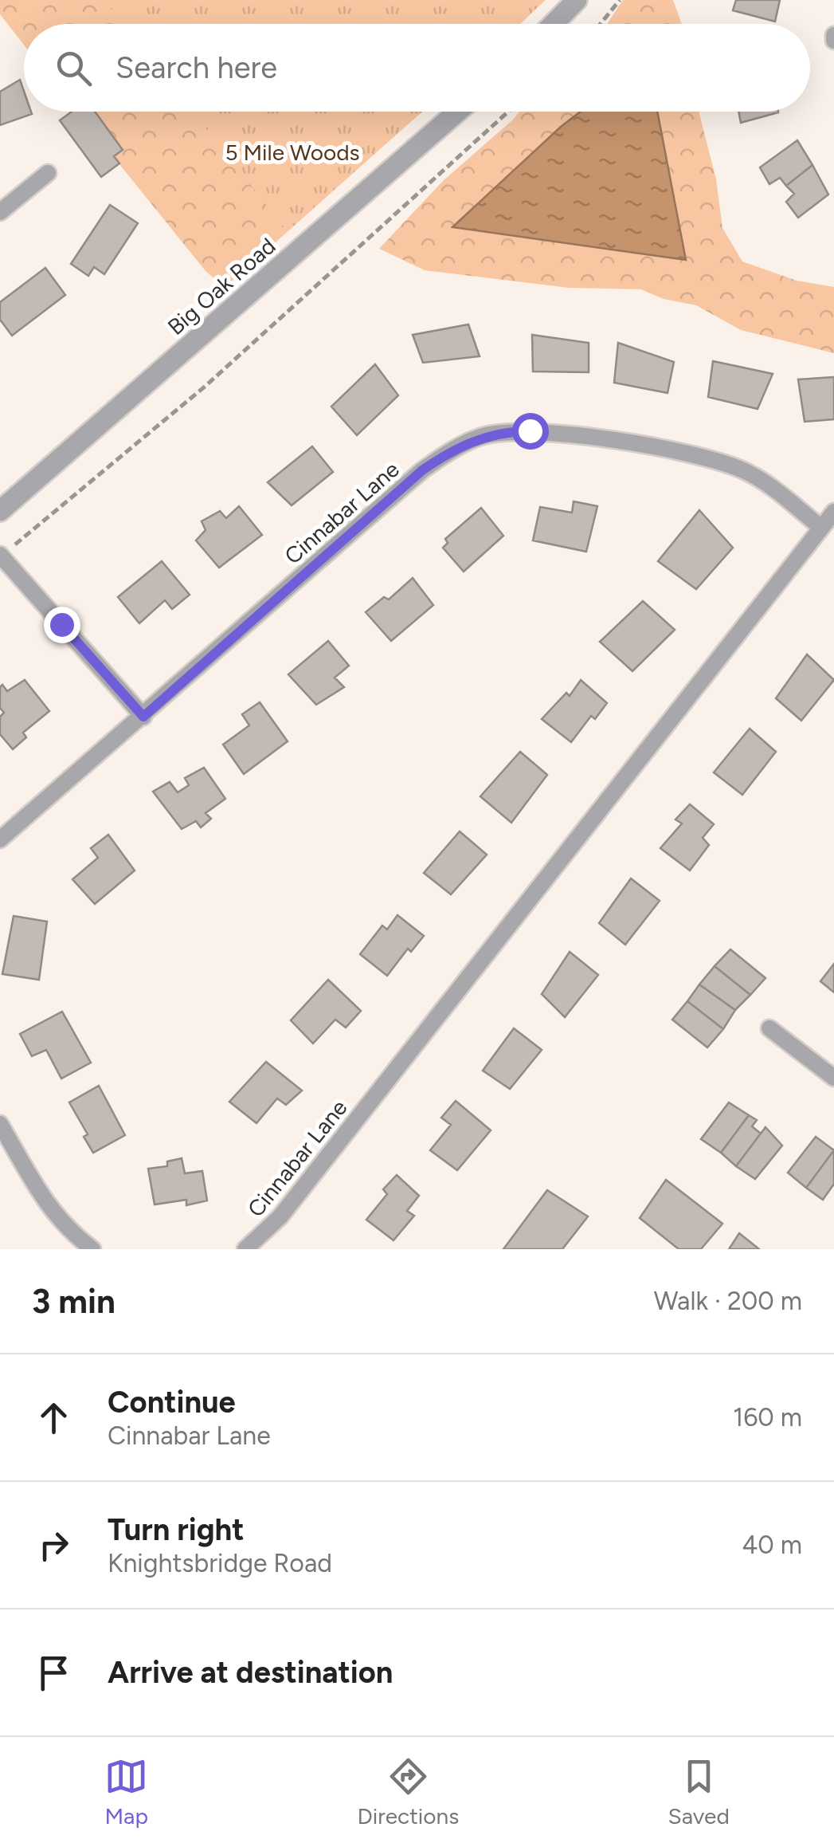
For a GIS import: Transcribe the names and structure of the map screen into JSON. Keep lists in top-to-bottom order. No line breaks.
{"streets":{"street":["Big Oak Road","Cinnabar Lane"]},"parks":["5 Mile Woods"],"page":{"search":"Search here","heading":["3 min","Walk · 200 m"],"list":[["Continue","Cinnabar Lane","160 m"],["Turn right","Knightsbridge Road","40 m"],"Arrive at destination"],"nav":["Map","Directions","Saved"]}}
